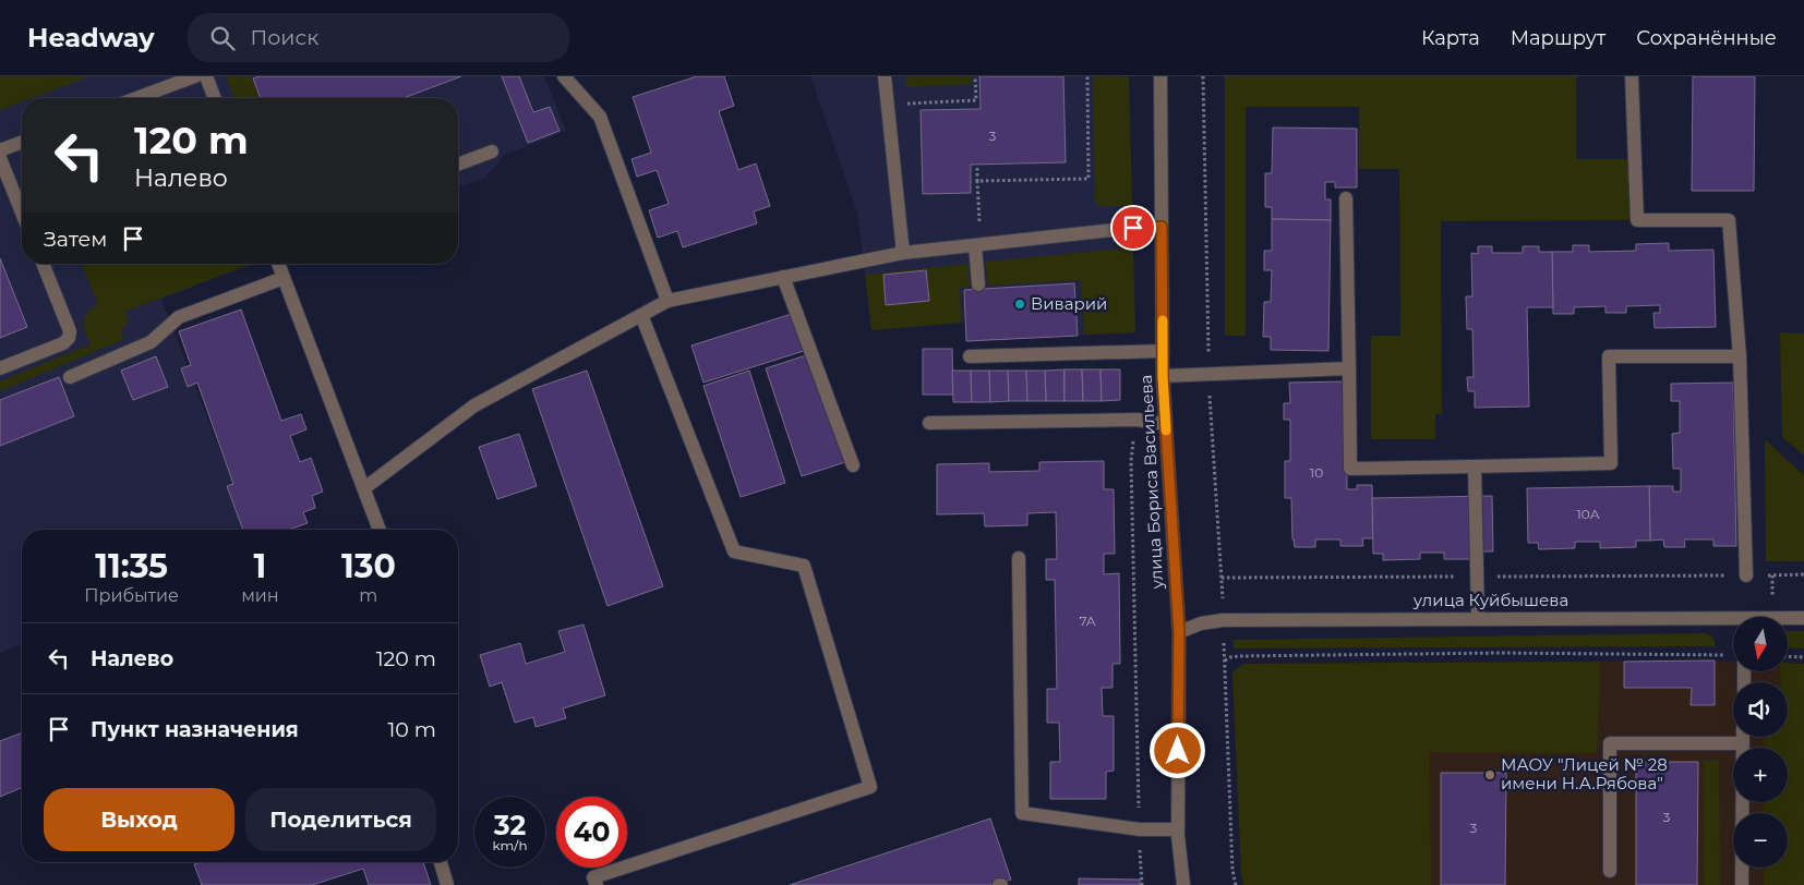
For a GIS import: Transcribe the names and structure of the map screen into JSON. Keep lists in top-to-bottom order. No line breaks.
{"streets":{"street":["улица Бориса Васильева","улица Куйбышева"]},"crossings":[["улица Бориса Васильева","улица Куйбышева"]],"places":["Виварий","МАОУ \"Лицей № 28 имени Н.А.Рябова\""],"house_numbers":["3","10","10А","7А","3","3"],"north":"bottom","page":{"header":"Headway","search":"Поиск","nav":["Карта","Маршрут","Сохранённые"],"turn":["120 m","Налево"],"then":"Затем","eta":["11:35","Прибытие","1","мин","130","m"],"map_buttons":["+","−"],"list":[{"name":"Налево","value":"120 m"},{"name":"Пункт назначения","value":"10 m"}],"buttons":["Выход","Поделиться"],"speed":"32 km/h","limit":"40"}}
